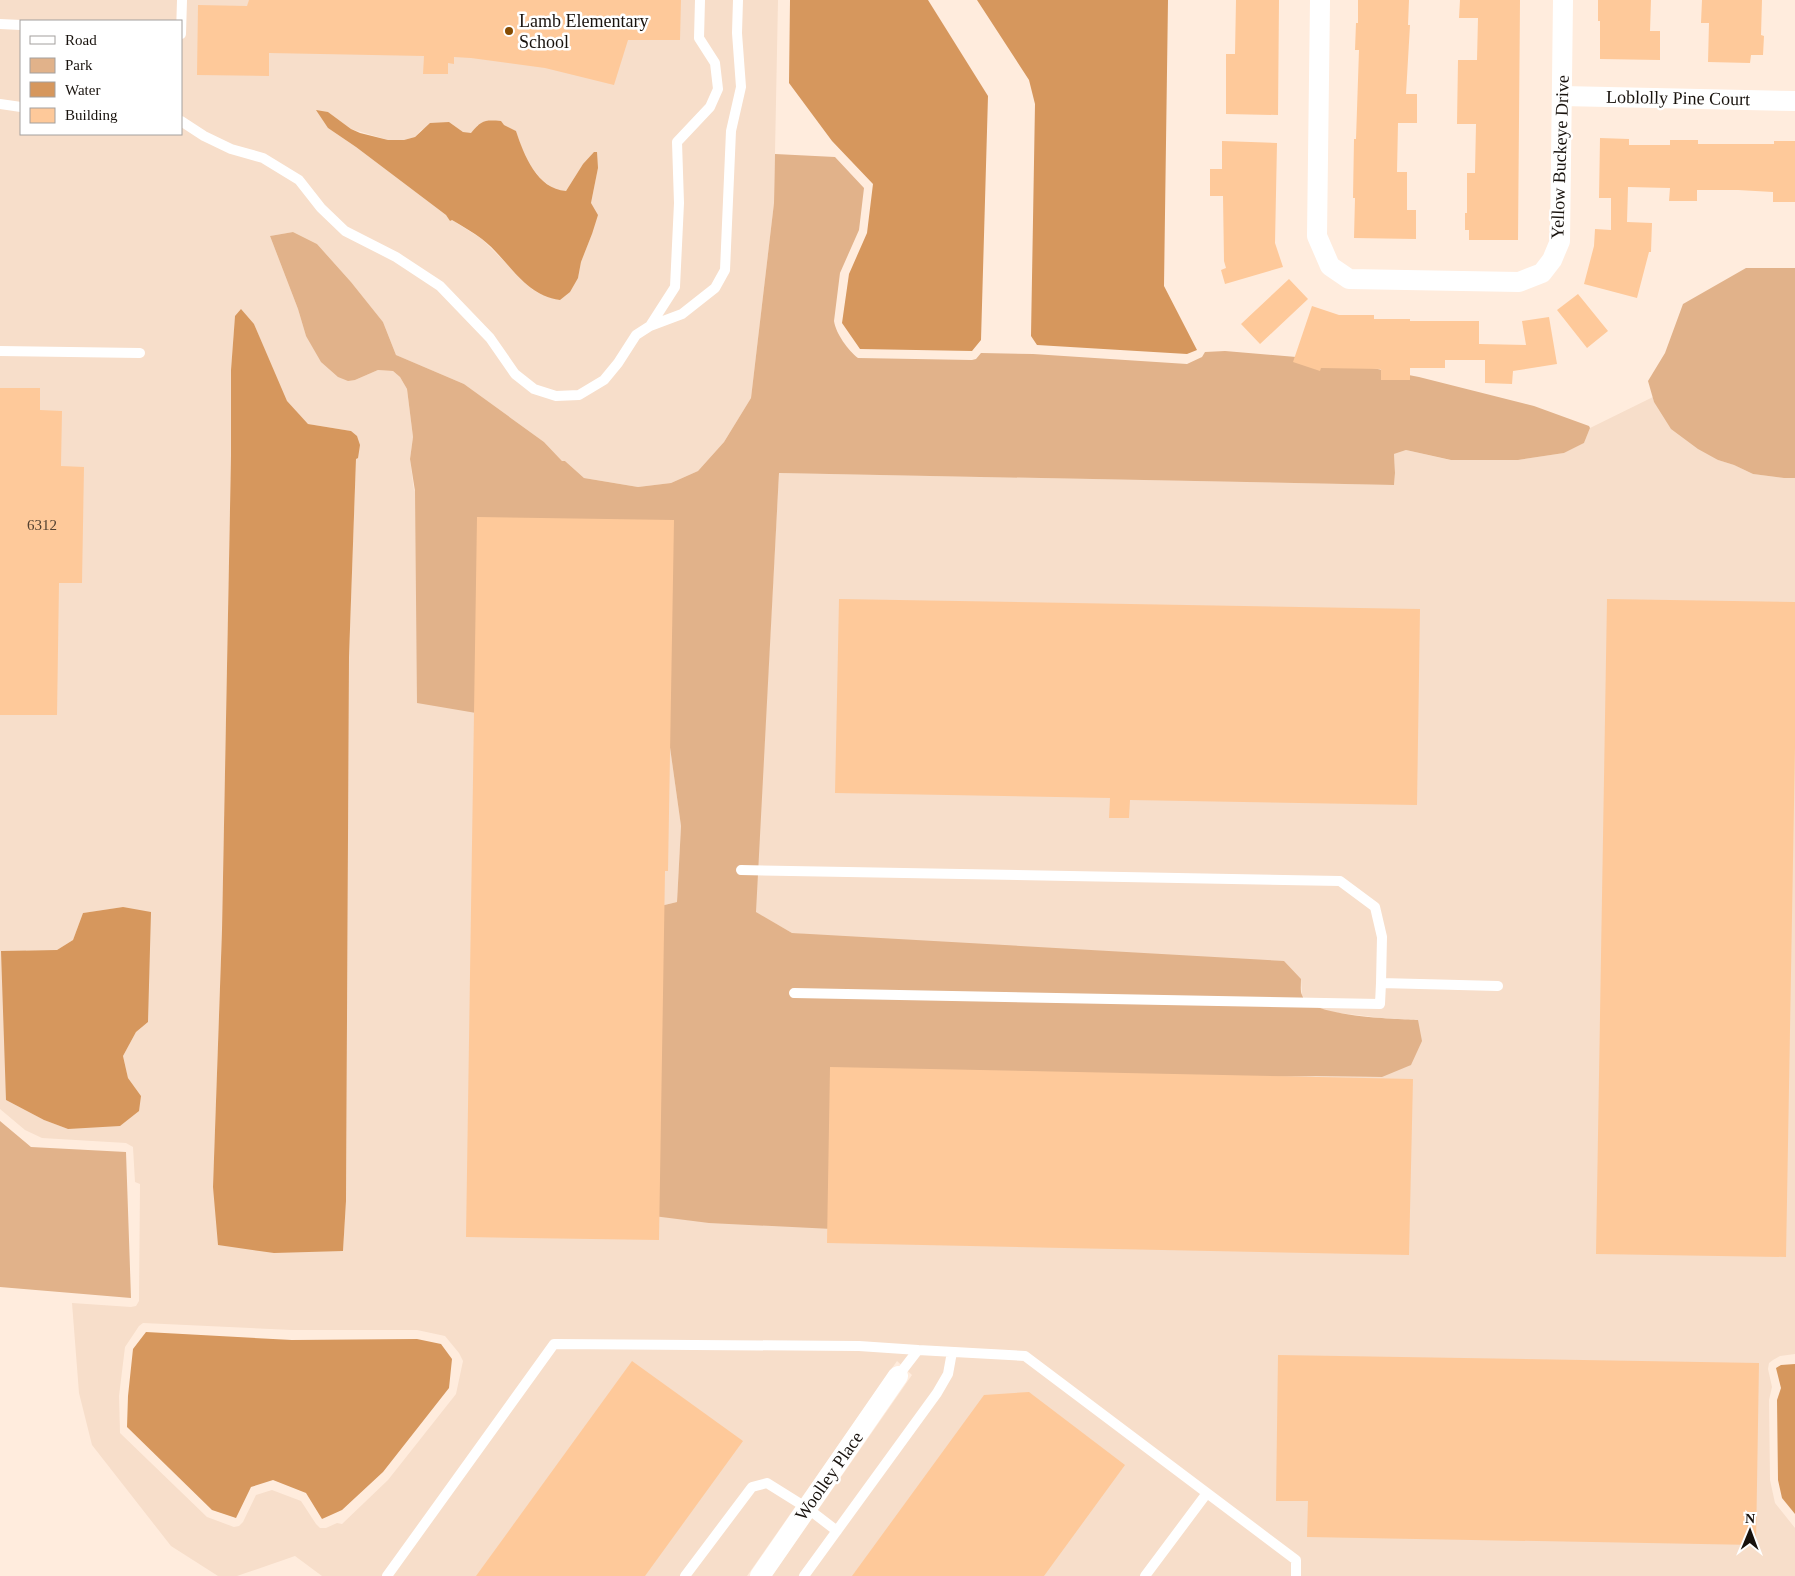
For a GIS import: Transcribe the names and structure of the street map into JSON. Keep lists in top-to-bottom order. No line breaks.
{"streets":{"street":["Loblolly Pine Court","Yellow Buckeye Drive","Woolley Place"]},"crossings":[["Loblolly Pine Court","Yellow Buckeye Drive"]],"places":["Lamb Elementary School"],"house_numbers":["6312"],"legend":["Road","Park","Water","Building"],"north":"top"}
